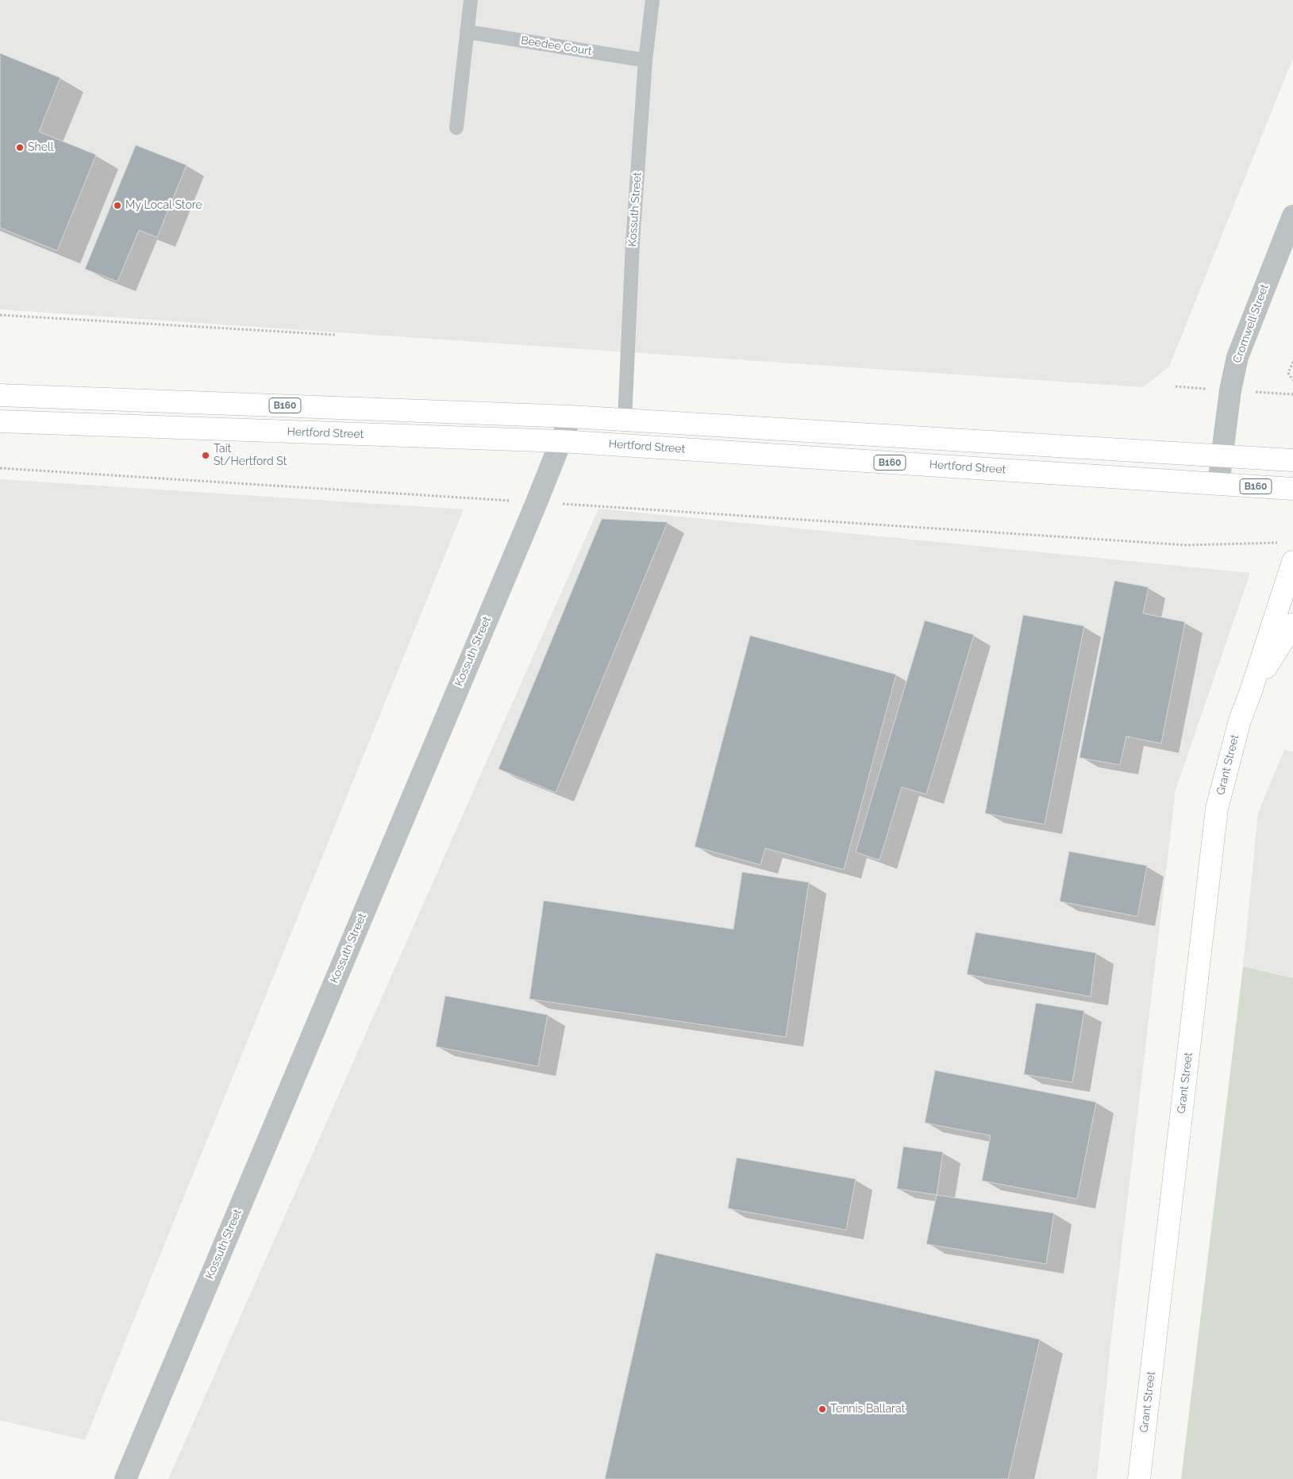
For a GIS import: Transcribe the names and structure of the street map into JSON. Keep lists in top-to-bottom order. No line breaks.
{"streets":{"main road":["B160","Hertford Street","Grant Street"],"street":["Kossuth Street","Cromwell Street"],"lane":["Beedee Court"]},"crossings":[["Beedee Court","Kossuth Street"],["Kossuth Street","B160"],["Kossuth Street","Hertford Street"],["Cromwell Street","B160"],["Cromwell Street","Hertford Street"]],"places":["Shell","My Local Store","Tait St/Hertford St","Tennis Ballarat"]}
